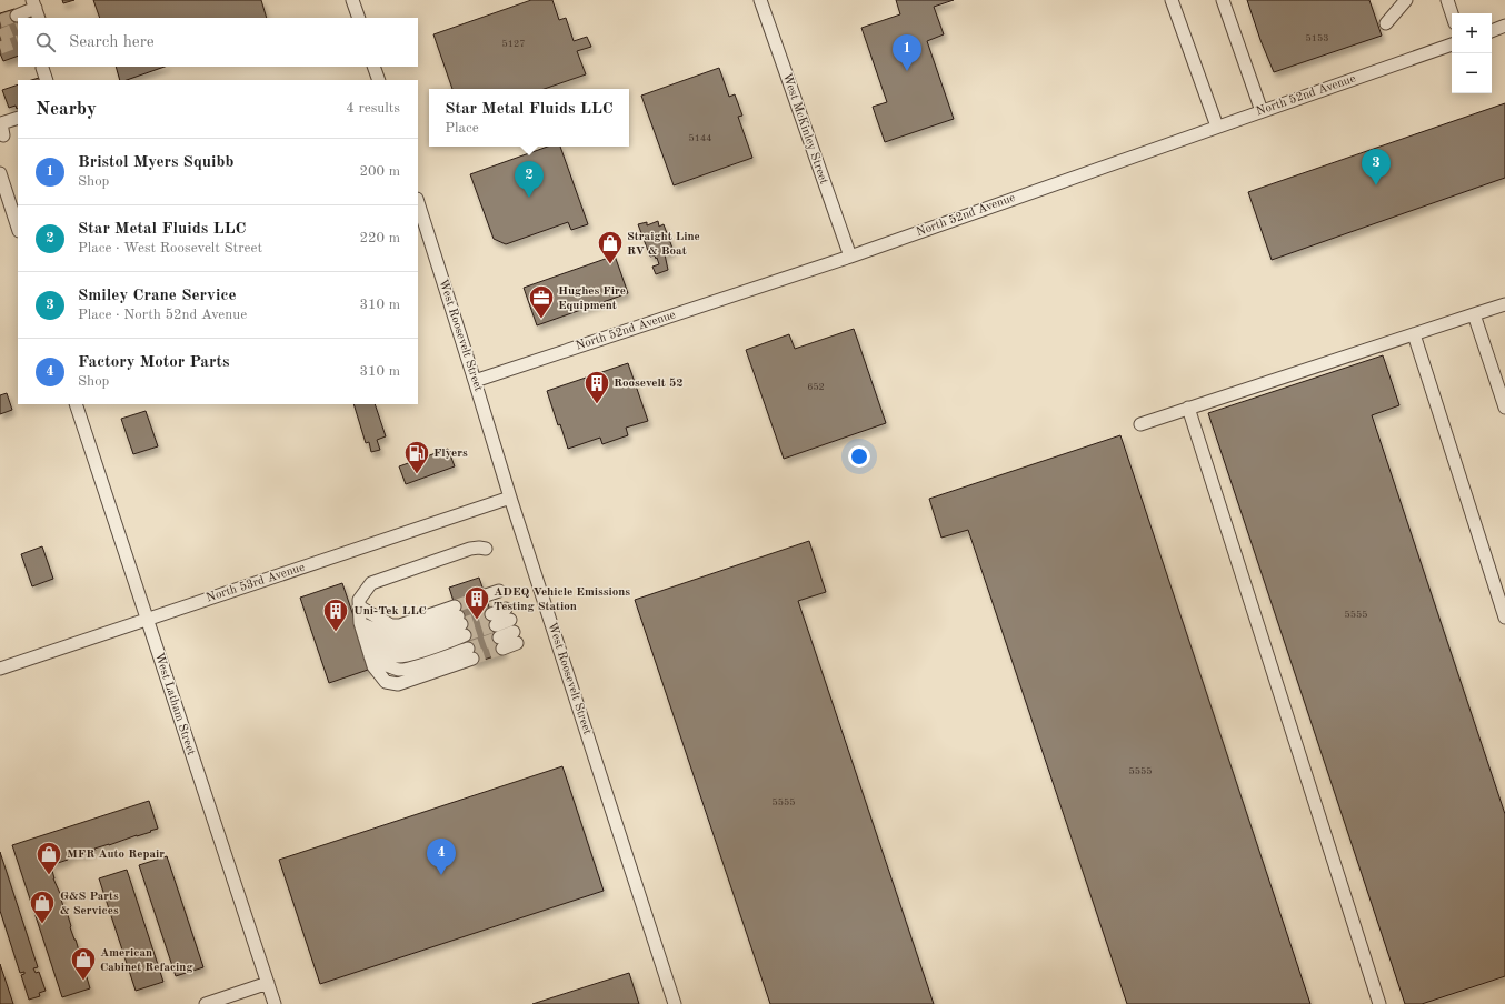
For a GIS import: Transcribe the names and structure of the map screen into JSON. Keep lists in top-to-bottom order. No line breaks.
{"streets":{"street":["North 52nd Avenue","West McKinley Street","West Roosevelt Street","North 53rd Avenue","West Latham Street"]},"crossings":[["North 52nd Avenue","West McKinley Street"],["North 52nd Avenue","West Roosevelt Street"],["West Roosevelt Street","North 53rd Avenue"],["North 53rd Avenue","West Latham Street"]],"places":{"shop":["Straight Line RV & Boat","MFR Auto Repair","G&S Parts & Services","American Cabinet Refacing"],"office":["Hughes Fire Equipment"],"building":["Roosevelt 52","ADEQ Vehicle Emissions Testing Station","Uni-Tek LLC"],"fuel station":["Flyers"]},"house_numbers":["5153","5127","5144","652","5555","5555","5555"],"page":{"map_buttons":["+","−"],"search":"Search here","pins":["1","3","2","4"],"heading":["Nearby","4 results"],"popup":["Star Metal Fluids LLC","Place"],"list":[{"mark":"1","name":"Bristol Myers Squibb","note":"Shop","value":"200 m"},{"mark":"2","name":"Star Metal Fluids LLC","note":"Place · West Roosevelt Street","value":"220 m"},{"mark":"3","name":"Smiley Crane Service","note":"Place · North 52nd Avenue","value":"310 m"},{"mark":"4","name":"Factory Motor Parts","note":"Shop","value":"310 m"}]}}
